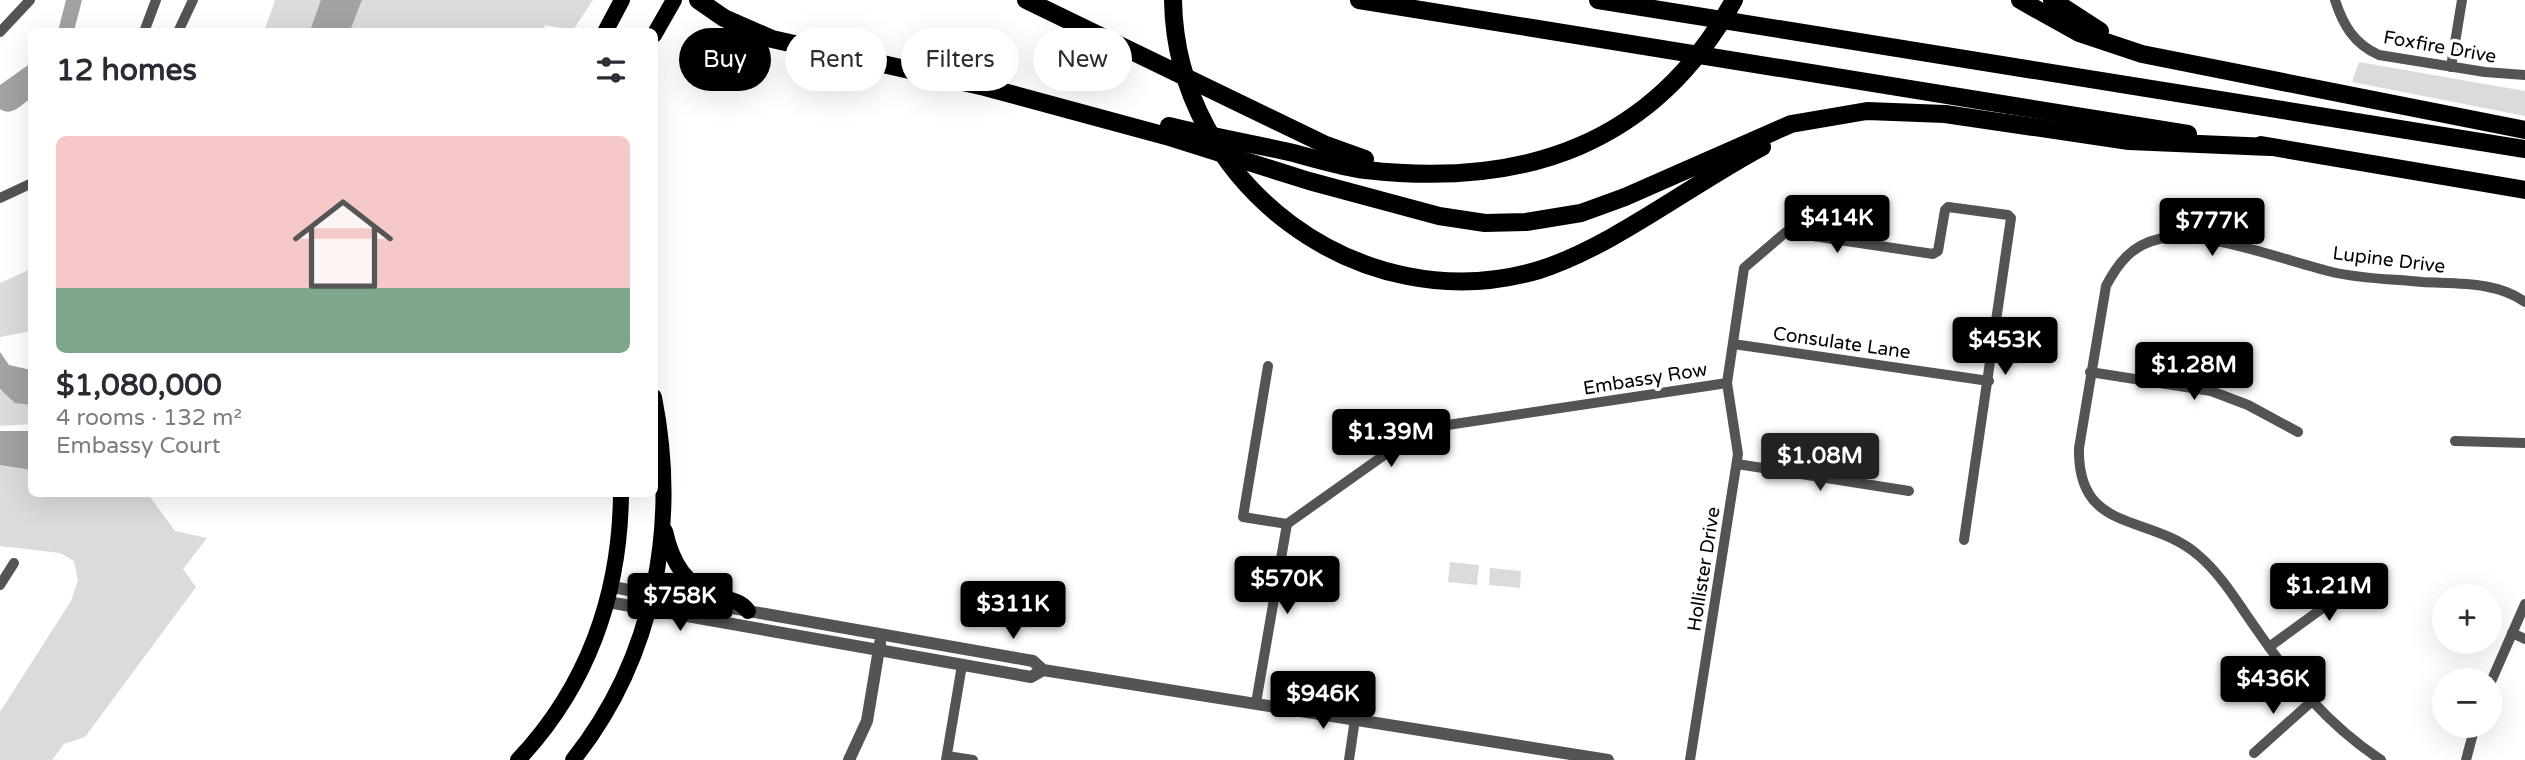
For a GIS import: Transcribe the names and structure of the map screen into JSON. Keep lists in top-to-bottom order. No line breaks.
{"streets":{"street":["Foxfire Drive","Lupine Drive","Consulate Lane","Embassy Row","Hollister Drive"]},"crossings":[["Consulate Lane","Embassy Row"],["Embassy Row","Hollister Drive"]],"page":{"chip":["Buy","Rent","Filters","New"],"heading":"12 homes","list":[{"name":"$1,080,000","note":"4 rooms · 132 m² · Embassy Court"}],"price":["$414K","$777K","$453K","$1.28M","$1.39M","$1.08M","$570K","$1.21M","$758K","$311K","$436K","$946K"],"map_buttons":["+","−"]}}
